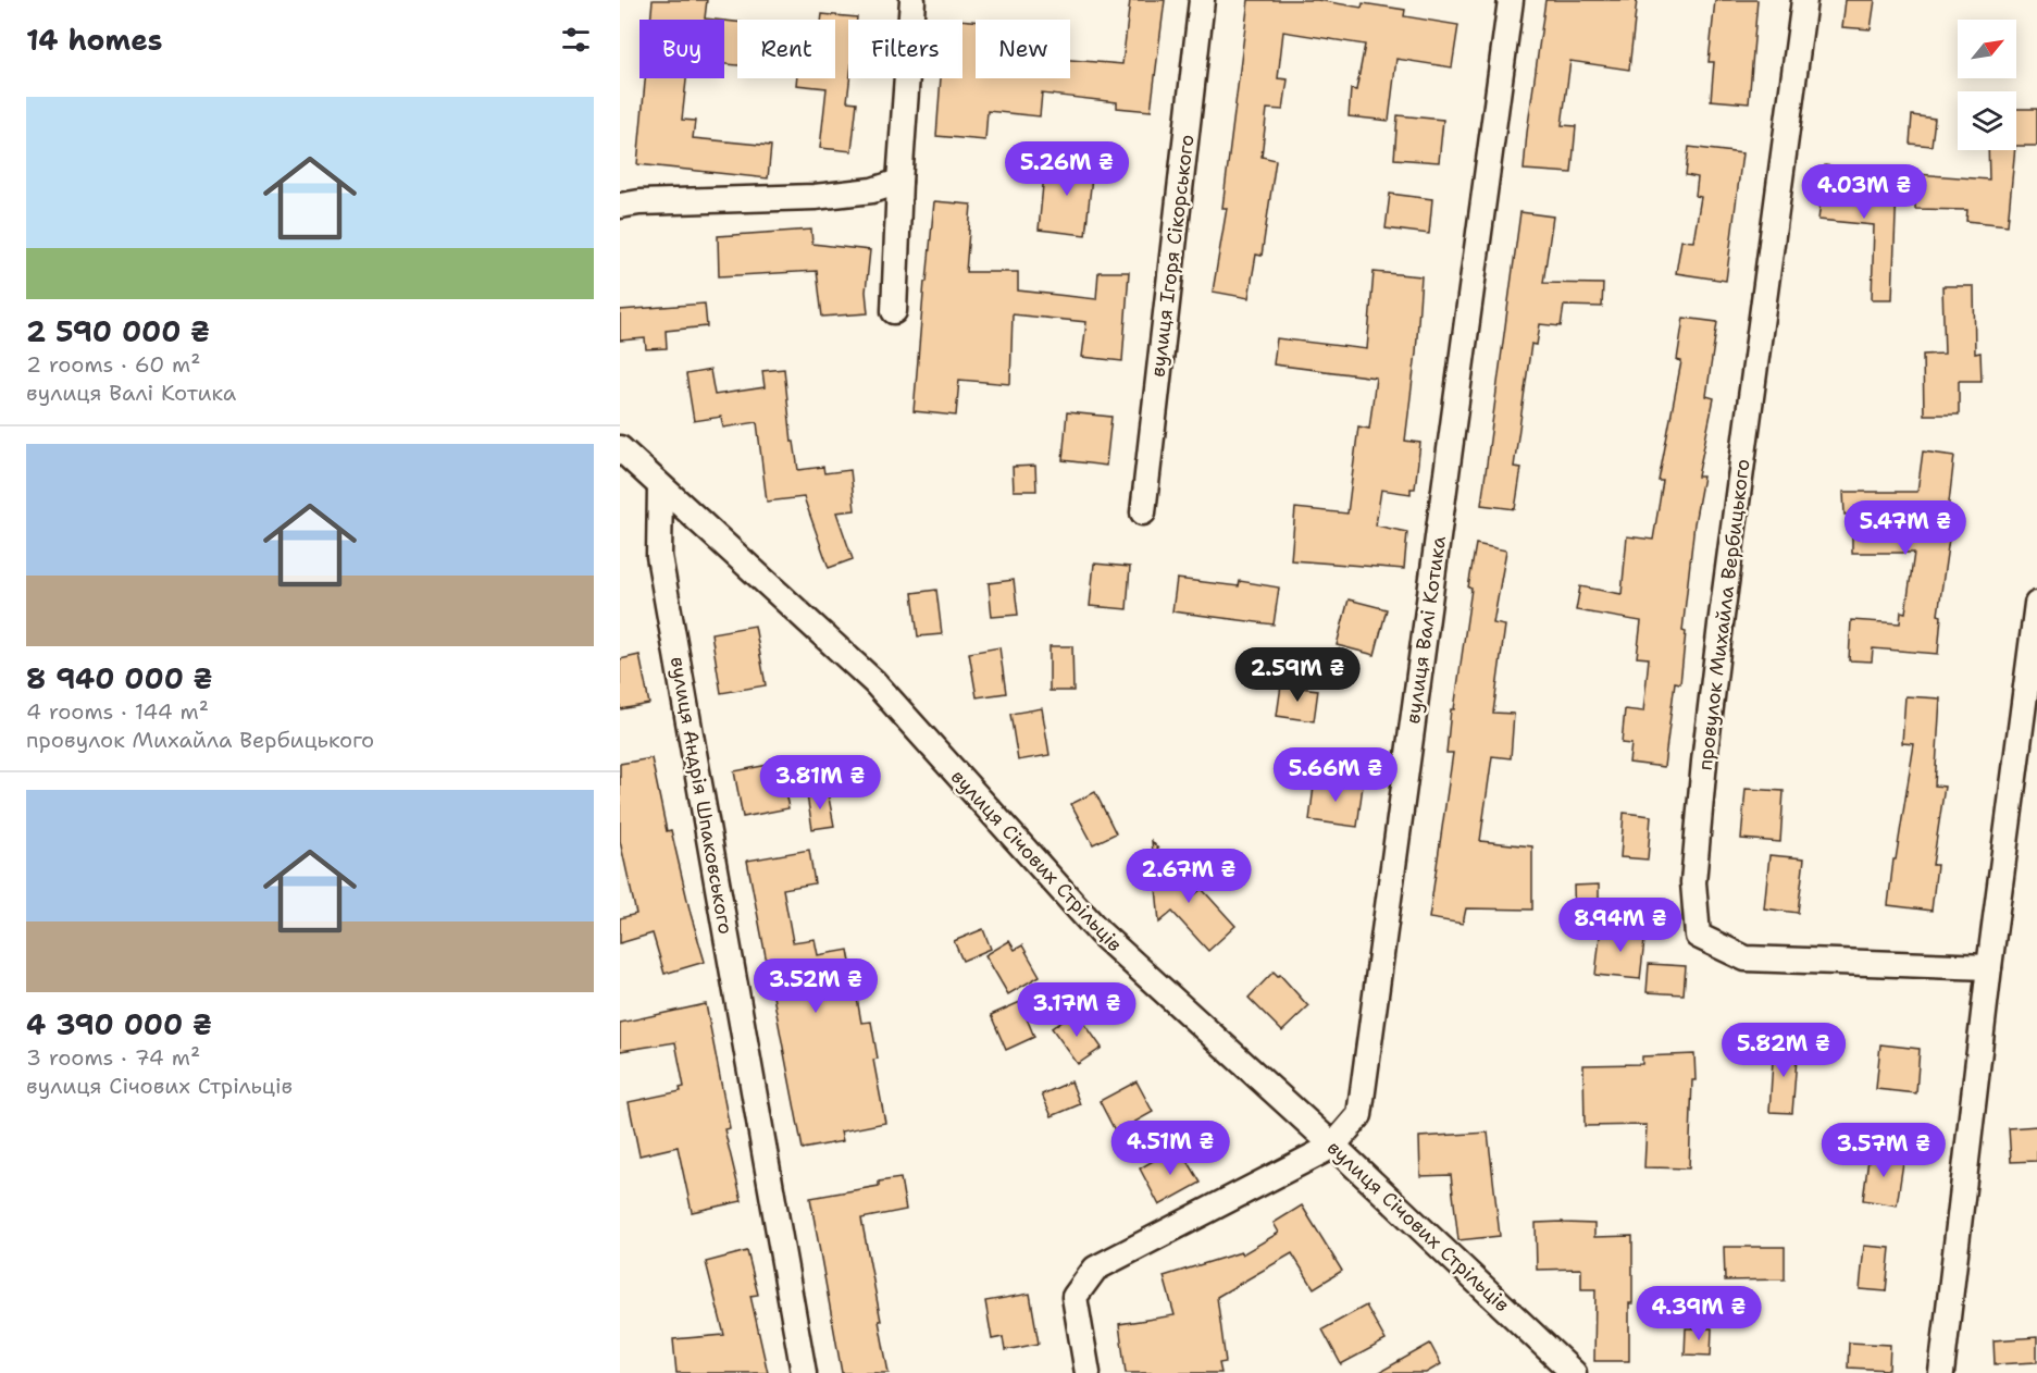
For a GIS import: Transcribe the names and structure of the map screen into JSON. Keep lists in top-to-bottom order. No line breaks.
{"streets":{"street":["вулиця Ігоря Сікорського","провулок Михайла Вербицького","вулиця Валі Котика","вулиця Андрія Шпаковського","вулиця Січових Стрільців"]},"crossings":[["вулиця Валі Котика","вулиця Січових Стрільців"],["вулиця Андрія Шпаковського","вулиця Січових Стрільців"]],"north":"top right","page":{"heading":"14 homes","chip":["Buy","Rent","Filters","New"],"list":[{"name":"2 590 000 ₴","note":"2 rooms · 60 m² · вулиця Валі Котика"},{"name":"8 940 000 ₴","note":"4 rooms · 144 m² · провулок Михайла Вербицького"},{"name":"4 390 000 ₴","note":"3 rooms · 74 m² · вулиця Січових Стрільців"}],"price":["5.26M ₴","4.03M ₴","5.47M ₴","2.59M ₴","5.66M ₴","3.81M ₴","2.67M ₴","8.94M ₴","3.52M ₴","3.17M ₴","5.82M ₴","4.51M ₴","3.57M ₴","4.39M ₴"]}}
